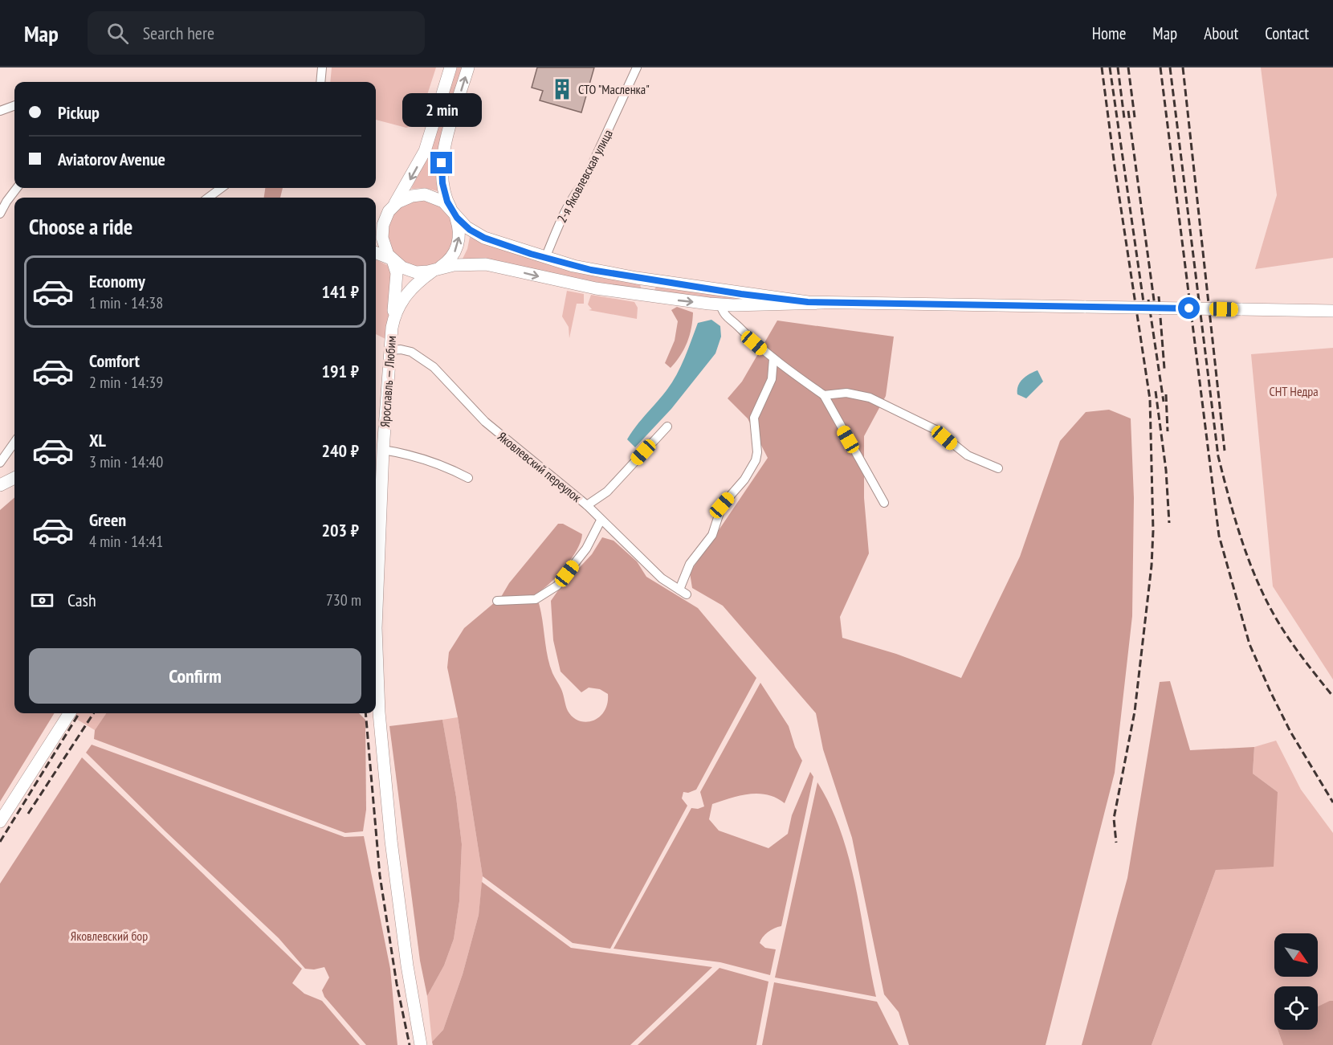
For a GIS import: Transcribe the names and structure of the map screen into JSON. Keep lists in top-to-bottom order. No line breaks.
{"streets":{"main road":["Ярославль — Любим"],"street":["2-я Яковлевская улица","Яковлевский переулок"]},"crossings":[["Ярославль — Любим","Яковлевский переулок"]],"parks":["СНТ Недра","Яковлевский бор"],"places":{"building":["СТО \"Масленка\""]},"north":"bottom right","page":{"header":"Map","search":"Search here","nav":["Home","Map","About","Contact"],"banner":["Pickup","Aviatorov Avenue"],"bubble":"2 min","heading":"Choose a ride","list":[{"name":"Economy","note":"1 min · 14:38","value":"141 ₽"},{"name":"Comfort","note":"2 min · 14:39","value":"191 ₽"},{"name":"XL","note":"3 min · 14:40","value":"240 ₽"},{"name":"Green","note":"4 min · 14:41","value":"203 ₽"}],"pay":["Cash","730 m"],"buttons":"Confirm"}}
